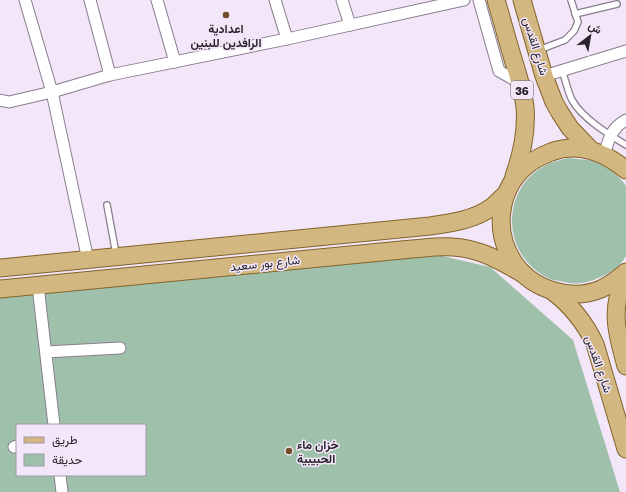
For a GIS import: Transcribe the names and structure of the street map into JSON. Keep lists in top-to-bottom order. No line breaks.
{"streets":{"main road":["شارع القدس","36","شارع بور سعيد"]},"crossings":[["شارع القدس","شارع بور سعيد"],["36","شارع بور سعيد"]],"places":["اعدادية الرافدين للبنين","خزان ماء الحبيبية"],"legend":["طريق","حديقة"],"north":"top right"}
